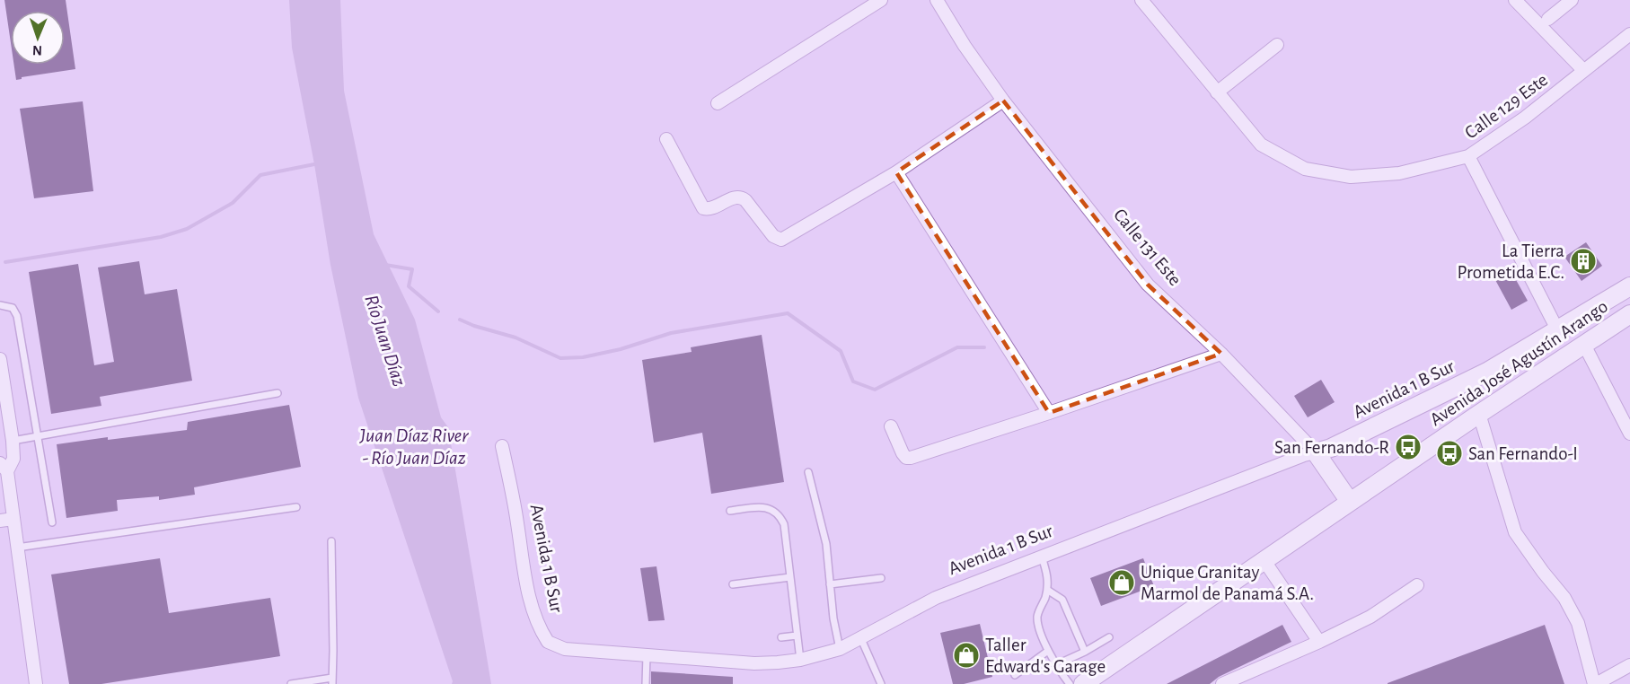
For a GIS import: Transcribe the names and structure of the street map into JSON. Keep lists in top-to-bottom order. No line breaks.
{"streets":{"main road":["Calle 131 Este","Avenida José Agustín Arango","Avenida 1 B Sur"],"street":["Calle 129 Este"]},"crossings":[["Calle 131 Este","Avenida José Agustín Arango"],["Calle 131 Este","Avenida 1 B Sur"]],"water":["Río Juan Díaz","Juan Díaz River - Río Juan Díaz"],"places":{"building":["La Tierra Prometida E.C."],"bus stop":["San Fernando-R","San Fernando-I"],"shop":["Unique Granitay Marmol de Panamá S.A.","Taller Edward's Garage"]},"north":"bottom"}
